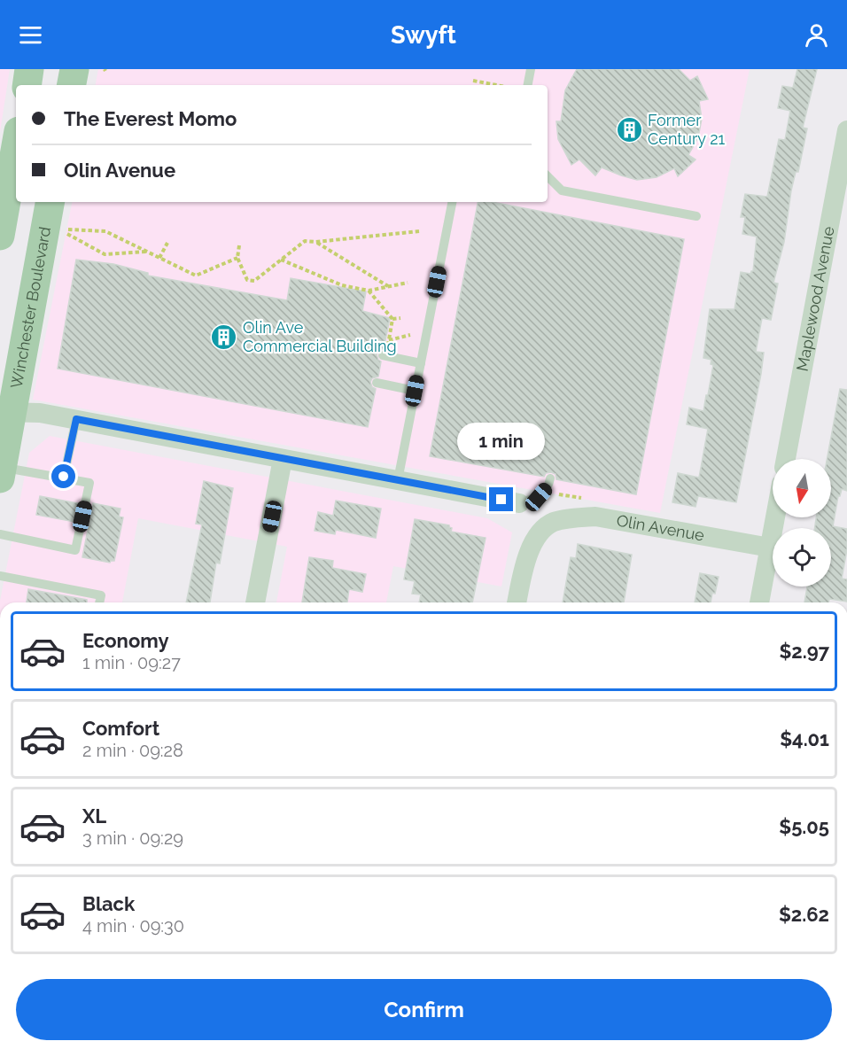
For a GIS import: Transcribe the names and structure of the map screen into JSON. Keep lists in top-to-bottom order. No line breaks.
{"streets":{"main road":["Winchester Boulevard"],"street":["Maplewood Avenue","Olin Avenue"]},"places":{"building":["Former Century 21","Olin Ave Commercial Building"]},"north":"bottom","page":{"header":"Swyft","banner":["The Everest Momo","Olin Avenue"],"bubble":"1 min","list":[{"name":"Economy","note":"1 min · 09:27","value":"$2.97"},{"name":"Comfort","note":"2 min · 09:28","value":"$4.01"},{"name":"XL","note":"3 min · 09:29","value":"$5.05"},{"name":"Black","note":"4 min · 09:30","value":"$2.62"}],"buttons":"Confirm"}}
